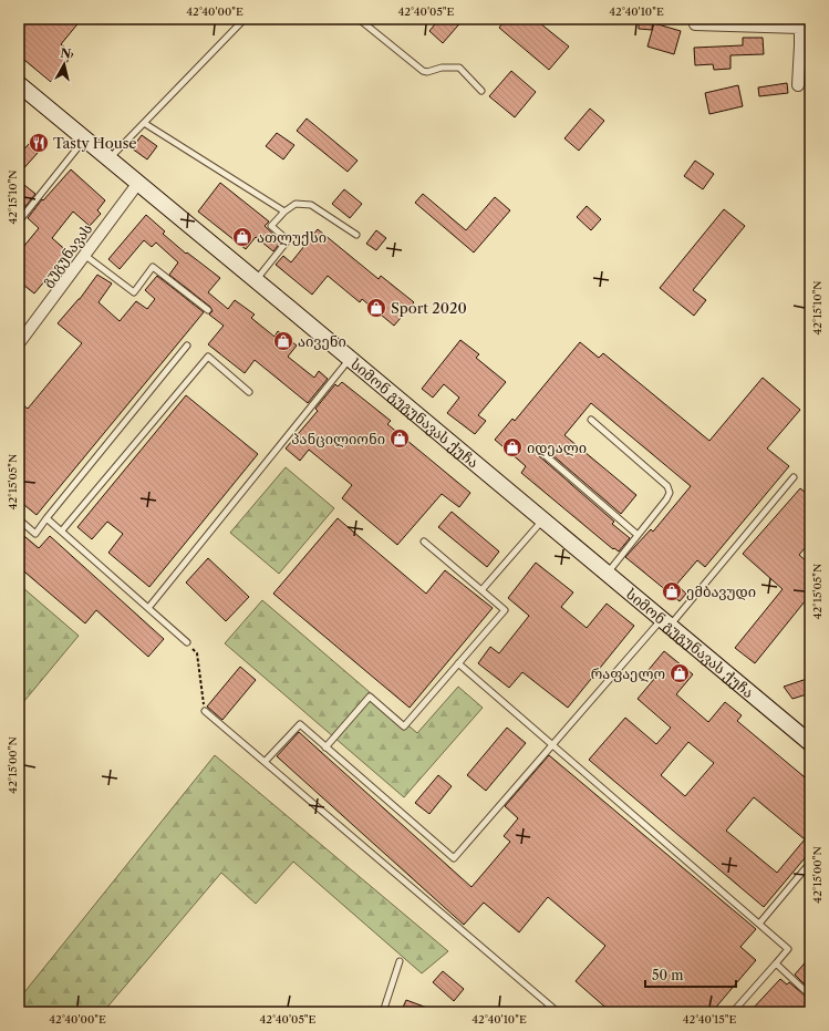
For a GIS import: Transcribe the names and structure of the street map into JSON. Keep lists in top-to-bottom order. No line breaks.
{"streets":{"main road":["სიმონ გუგუნავას ქუჩა"],"street":["გუგუნავას"]},"crossings":[["გუგუნავას","სიმონ გუგუნავას ქუჩა"]],"places":{"restaurant":["Tasty House"],"shop":["ათლუქსი","Sport 2020","აივენი","პანცილიონი","იდეალი","ემბავუდი","რაფაელო"]},"scale_bar":"50 m","north":"top","coordinates":["42°40'00\"E","42°40'05\"E","42°40'10\"E","42°15'10\"N","42°15'05\"N","42°15'00\"N","42°40'15\"E"]}
